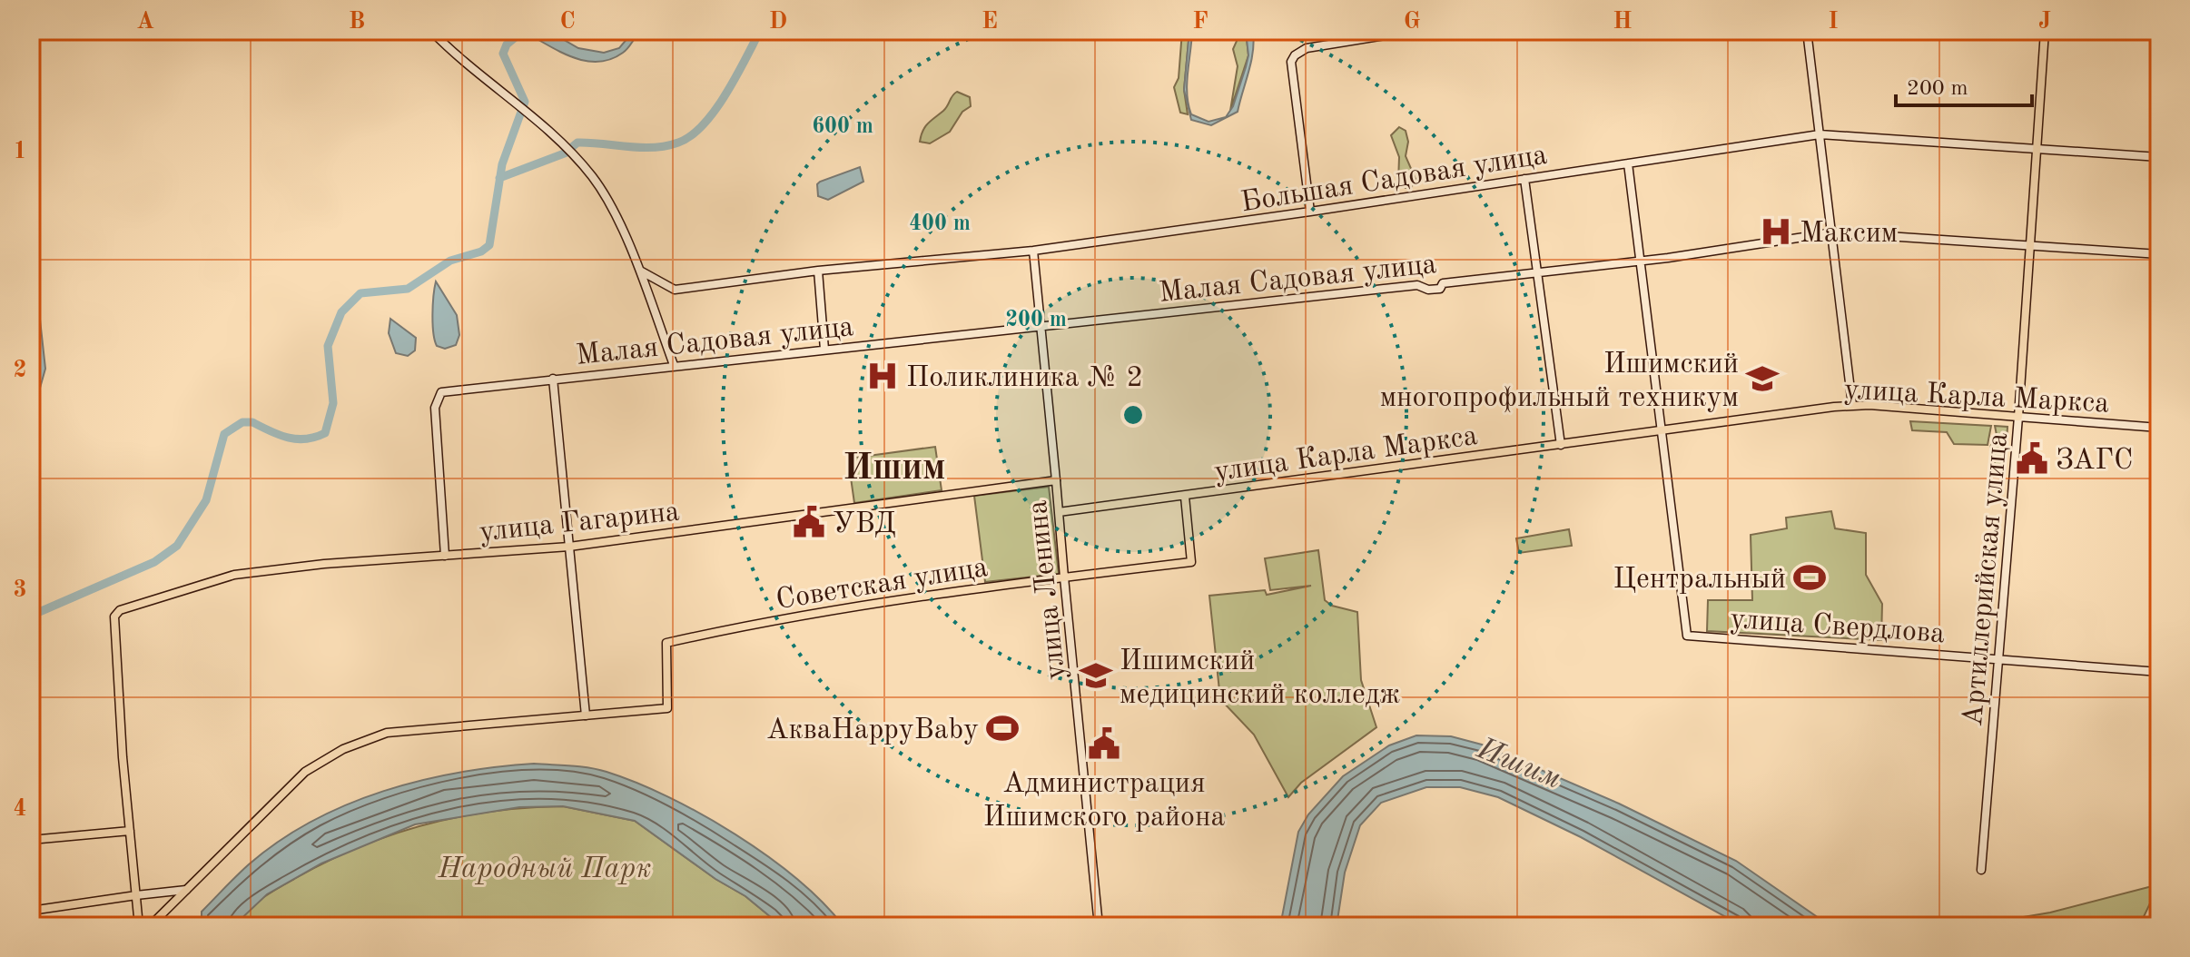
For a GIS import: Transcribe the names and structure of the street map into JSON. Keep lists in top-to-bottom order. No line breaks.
{"streets":{"main road":["улица Карла Маркса","улица Гагарина","Артиллерийская улица","Советская улица","улица Ленина"],"street":["Большая Садовая улица","Малая Садовая улица","улица Свердлова"]},"crossings":[["Большая Садовая улица","Артиллерийская улица"],["Большая Садовая улица","улица Ленина"],["Малая Садовая улица","улица Гагарина"],["Малая Садовая улица","Артиллерийская улица"],["Малая Садовая улица","улица Ленина"],["улица Карла Маркса","Артиллерийская улица"],["улица Карла Маркса","Советская улица"],["улица Карла Маркса","улица Ленина"],["улица Карла Маркса","улица Свердлова"],["улица Гагарина","улица Ленина"],["Артиллерийская улица","улица Свердлова"],["Советская улица","улица Ленина"]],"districts":["Ишим"],"water":["Ишим"],"parks":["Народный Парк"],"places":{"hospital":["Максим","Поликлиника № 2"],"school or university":["Ишимский многопрофильный техникум","Ишимский медицинский колледж"],"public building":["ЗАГС","УВД","Администрация Ишимского района"],"sports":["Центральный","АкваHappyBaby"]},"scale_bar":"200 m","grid":{"columns":["A","B","C","D","E","F","G","H","I","J"],"rows":["1","2","3","4"]},"rings":["600 m","400 m","200 m"]}
